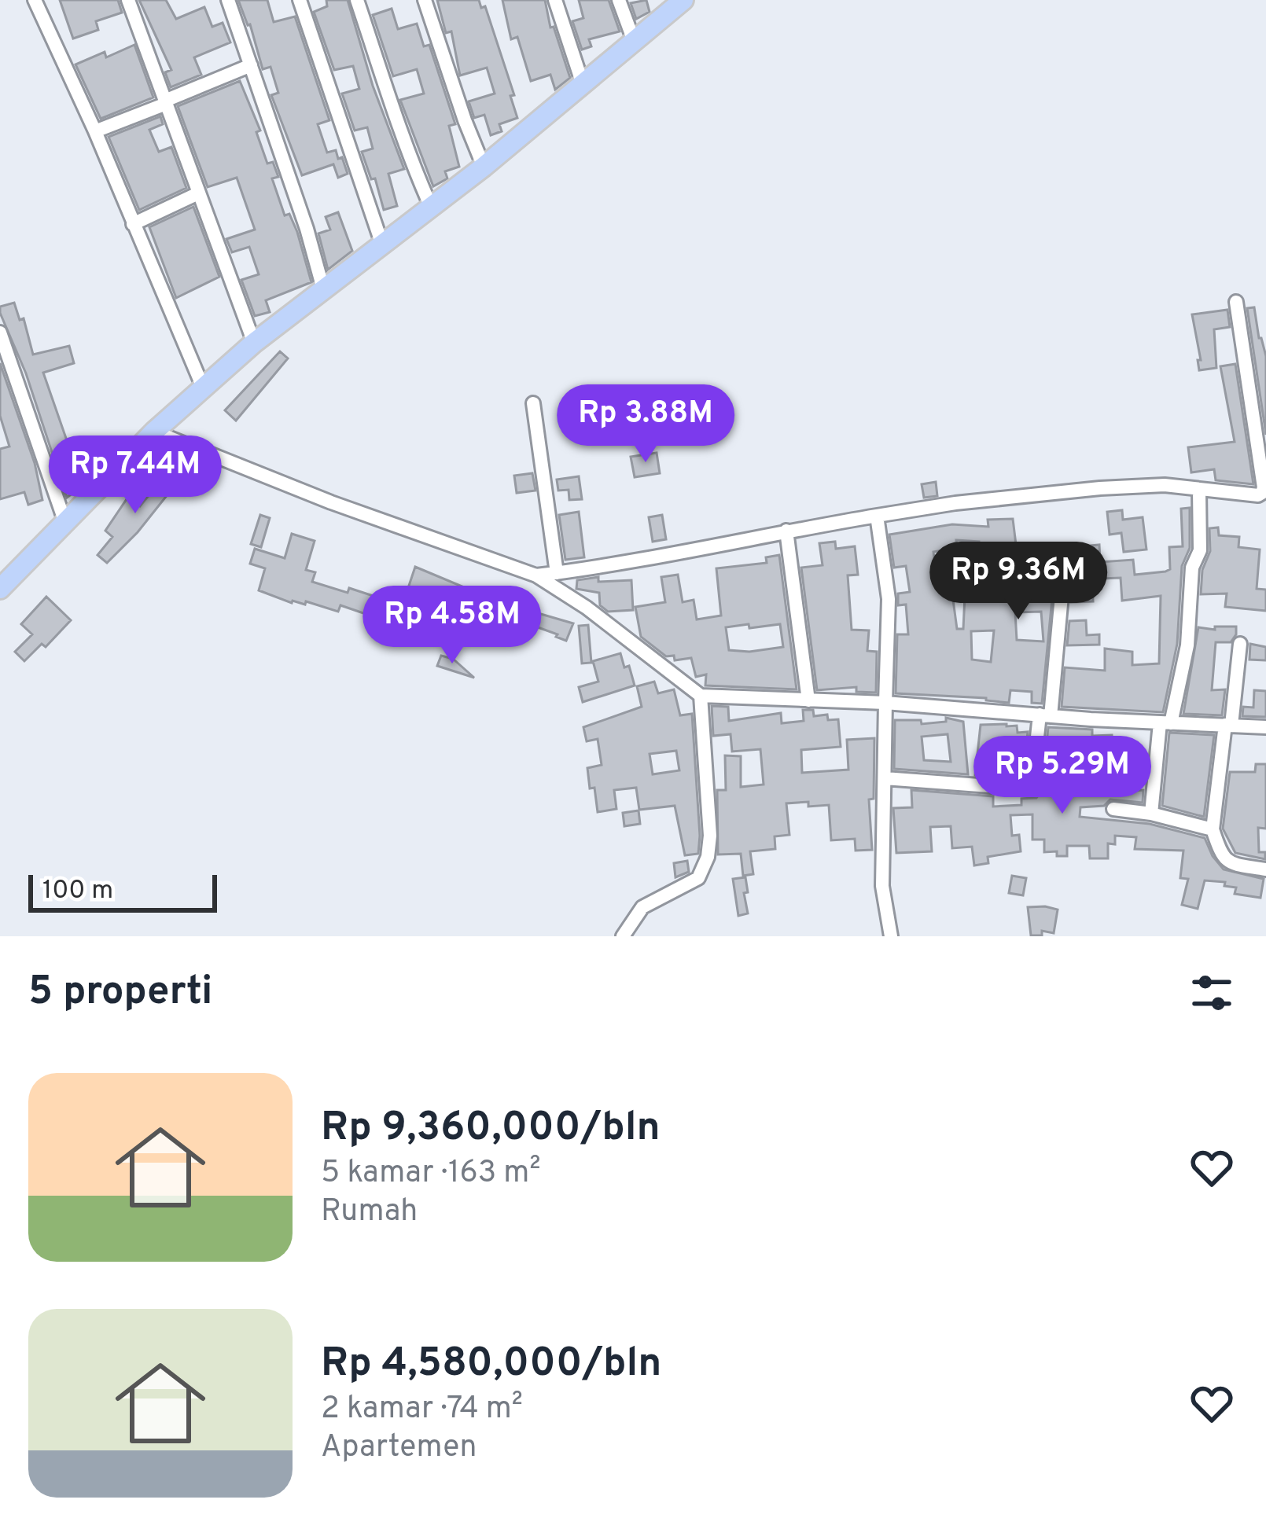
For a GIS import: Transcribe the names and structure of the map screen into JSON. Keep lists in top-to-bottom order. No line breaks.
{"scale_bar":"100 m","page":{"price":["Rp 3.88M","Rp 7.44M","Rp 9.36M","Rp 4.58M","Rp 5.29M"],"scale":"100 m","heading":"5 properti","list":[{"name":"Rp 9,360,000/bln","note":"5 kamar · 163 m² · Rumah"},{"name":"Rp 4,580,000/bln","note":"2 kamar · 74 m² · Apartemen"}]}}
